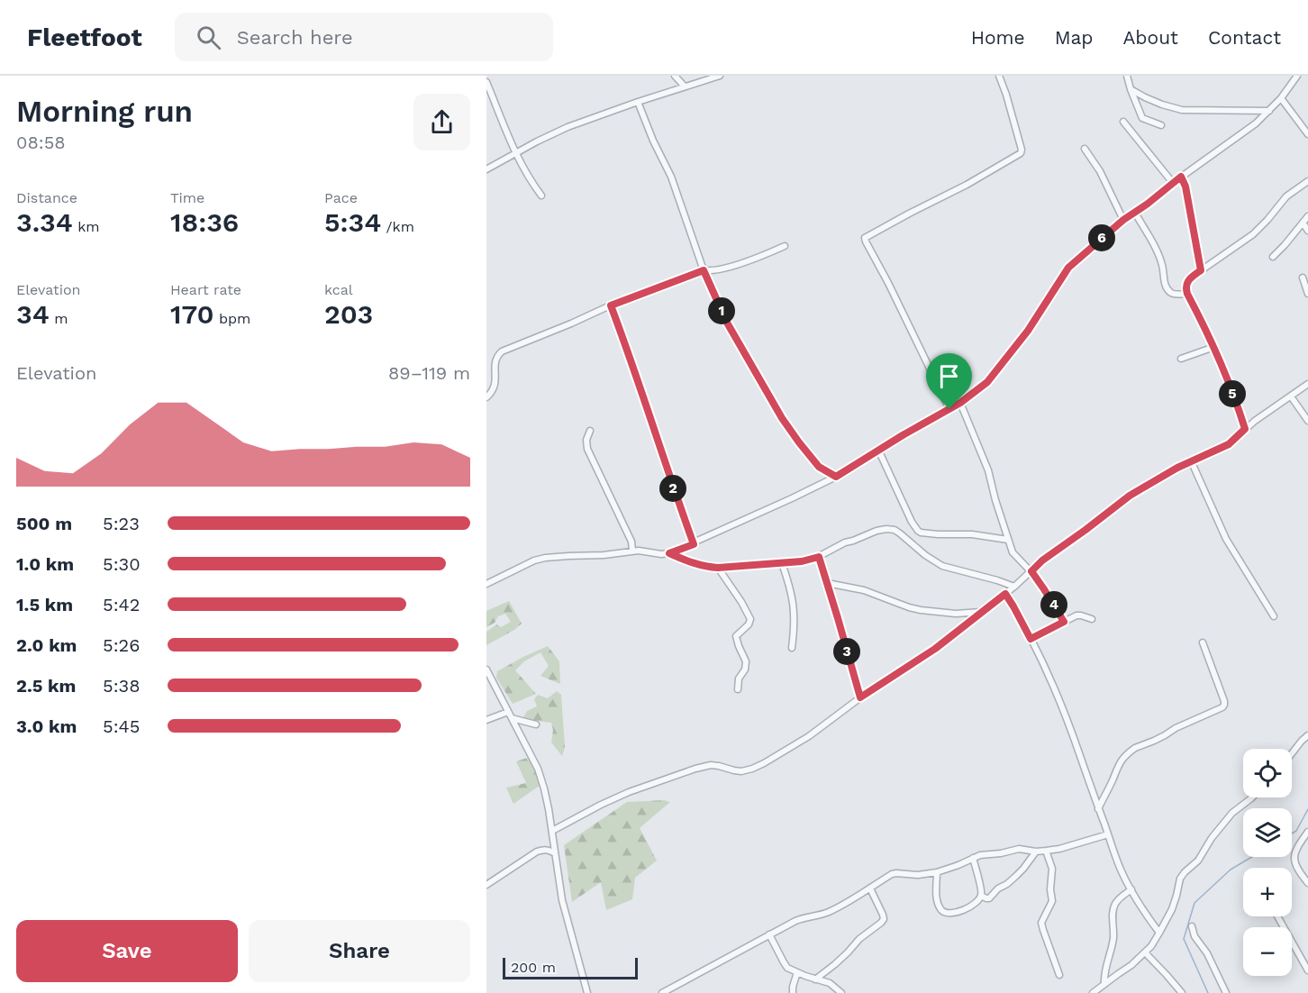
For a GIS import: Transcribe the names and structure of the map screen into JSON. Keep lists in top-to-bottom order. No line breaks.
{"scale_bar":"200 m","page":{"header":"Fleetfoot","search":"Search here","nav":["Home","Map","About","Contact"],"heading":["Morning run","08:58"],"stats":[["Distance","3.34 km"],["Time","18:36"],["Pace","5:34 /km"],["Elevation","34 m"],["Heart rate","170 bpm"],["kcal","203"]],"pins":["6","1","5","2","4","3"],"chart":["Elevation","89–119 m"],"list":[{"name":"500 m","note":"5:23"},{"name":"1.0 km","note":"5:30"},{"name":"1.5 km","note":"5:42"},{"name":"2.0 km","note":"5:26"},{"name":"2.5 km","note":"5:38"},{"name":"3.0 km","note":"5:45"}],"map_buttons":["+","−"],"buttons":["Save","Share"],"scale":"200 m"}}
